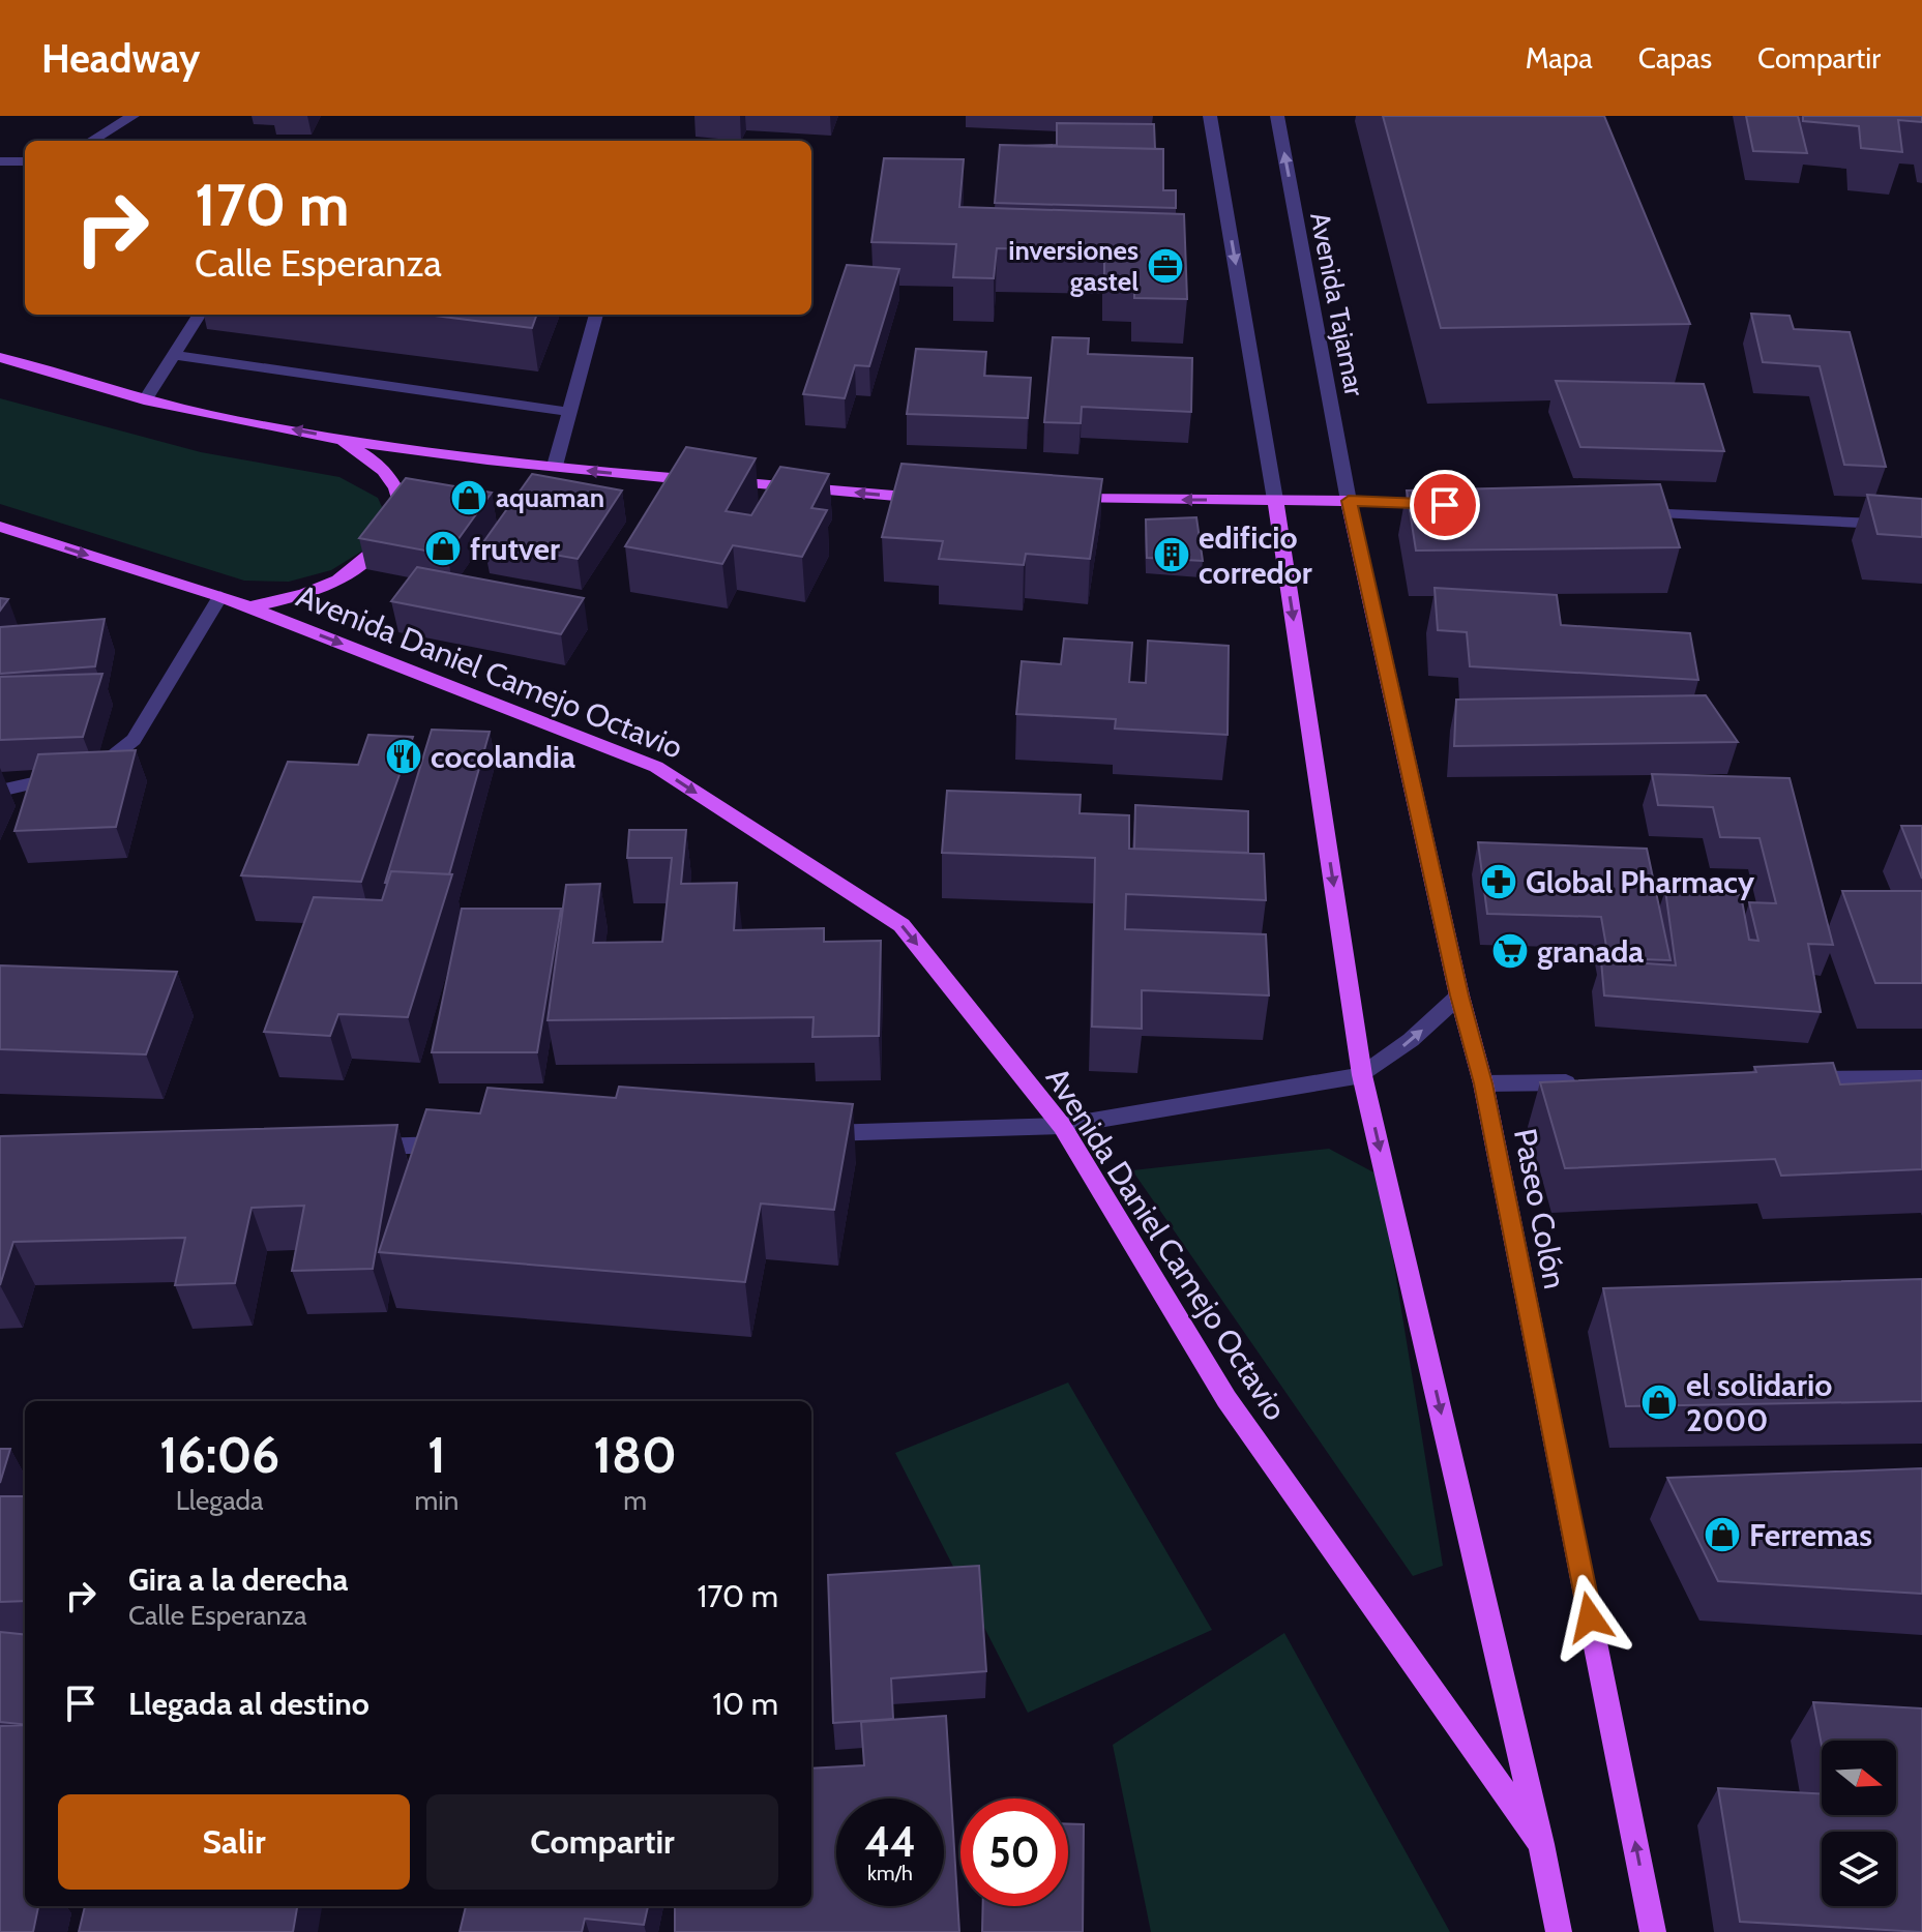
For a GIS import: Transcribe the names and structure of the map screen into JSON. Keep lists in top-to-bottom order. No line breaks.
{"streets":{"main road":["Avenida Daniel Camejo Octavio","Paseo Colón"],"street":["Avenida Tajamar"]},"crossings":[["Avenida Tajamar","Paseo Colón"]],"one_way":["Avenida Daniel Camejo Octavio"],"places":{"office":["inversiones gastel"],"shop":["aquaman","frutver","el solidario 2000","Ferremas"],"building":["edificio corredor"],"restaurant":["cocolandia"],"pharmacy":["Global Pharmacy"],"supermarket":["granada"]},"north":"right","page":{"header":"Headway","nav":["Mapa","Capas","Compartir"],"turn":["170 m","Calle Esperanza"],"eta":["16:06","Llegada","1","min","180","m"],"list":[{"name":"Gira a la derecha","note":"Calle Esperanza","value":"170 m"},{"name":"Llegada al destino","value":"10 m"}],"buttons":["Salir","Compartir"],"speed":"44 km/h","limit":"50"}}
